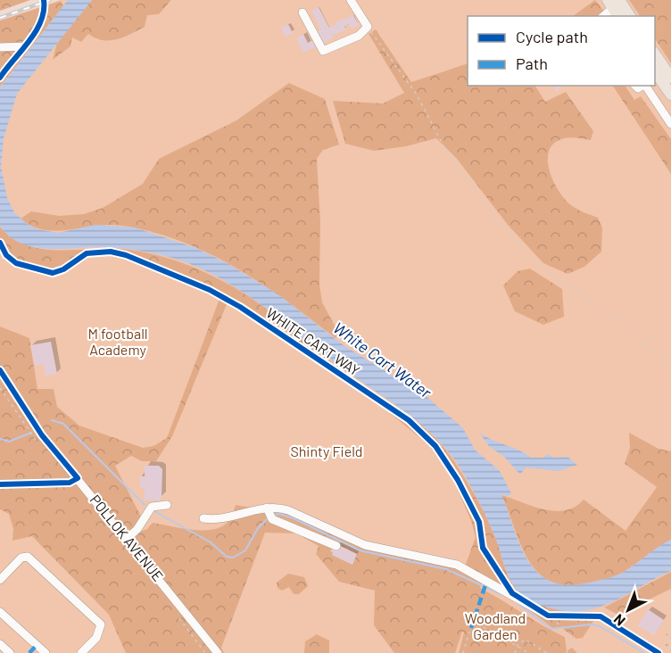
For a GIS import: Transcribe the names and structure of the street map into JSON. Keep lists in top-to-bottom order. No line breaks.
{"streets":{"street":["POLLOK AVENUE"],"cycle path":["WHITE CART WAY"]},"water":["White Cart Water"],"parks":["M football Academy","Shinty Field","Woodland Garden"],"legend":["Cycle path","Path"],"north":"bottom left"}
